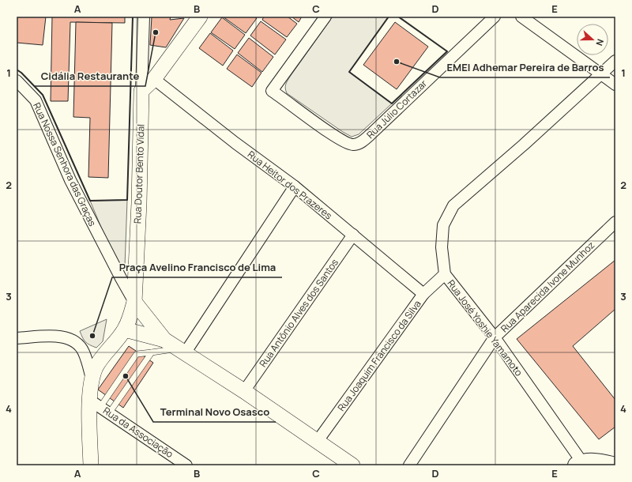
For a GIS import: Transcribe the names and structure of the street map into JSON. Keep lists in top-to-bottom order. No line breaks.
{"streets":{"main road":["Rua Doutor Bento Vidal"],"street":["Rua Júlio Cortazar","Rua Nossa Senhora das Graças","Rua Heitor dos Prazeres","Rua Aparecida Ivone Munhoz","Rua Antônio Alves dos Santos","Rua José Yoshie Yamamoto","Rua Joaquim Francisco da Silva","Rua da Associação"]},"crossings":[["Rua Nossa Senhora das Graças","Rua Doutor Bento Vidal"],["Rua Doutor Bento Vidal","Rua da Associação"],["Rua Heitor dos Prazeres","Rua Antônio Alves dos Santos"],["Rua Heitor dos Prazeres","Rua Joaquim Francisco da Silva"],["Rua Aparecida Ivone Munhoz","Rua José Yoshie Yamamoto"],["Rua José Yoshie Yamamoto","Rua Joaquim Francisco da Silva"]],"places":["Cidália Restaurante","EMEI Adhemar Pereira de Barros","Praça Avelino Francisco de Lima","Terminal Novo Osasco"],"north":"right","grid":{"columns":["A","B","C","D","E"],"rows":["1","2","3","4"]}}
